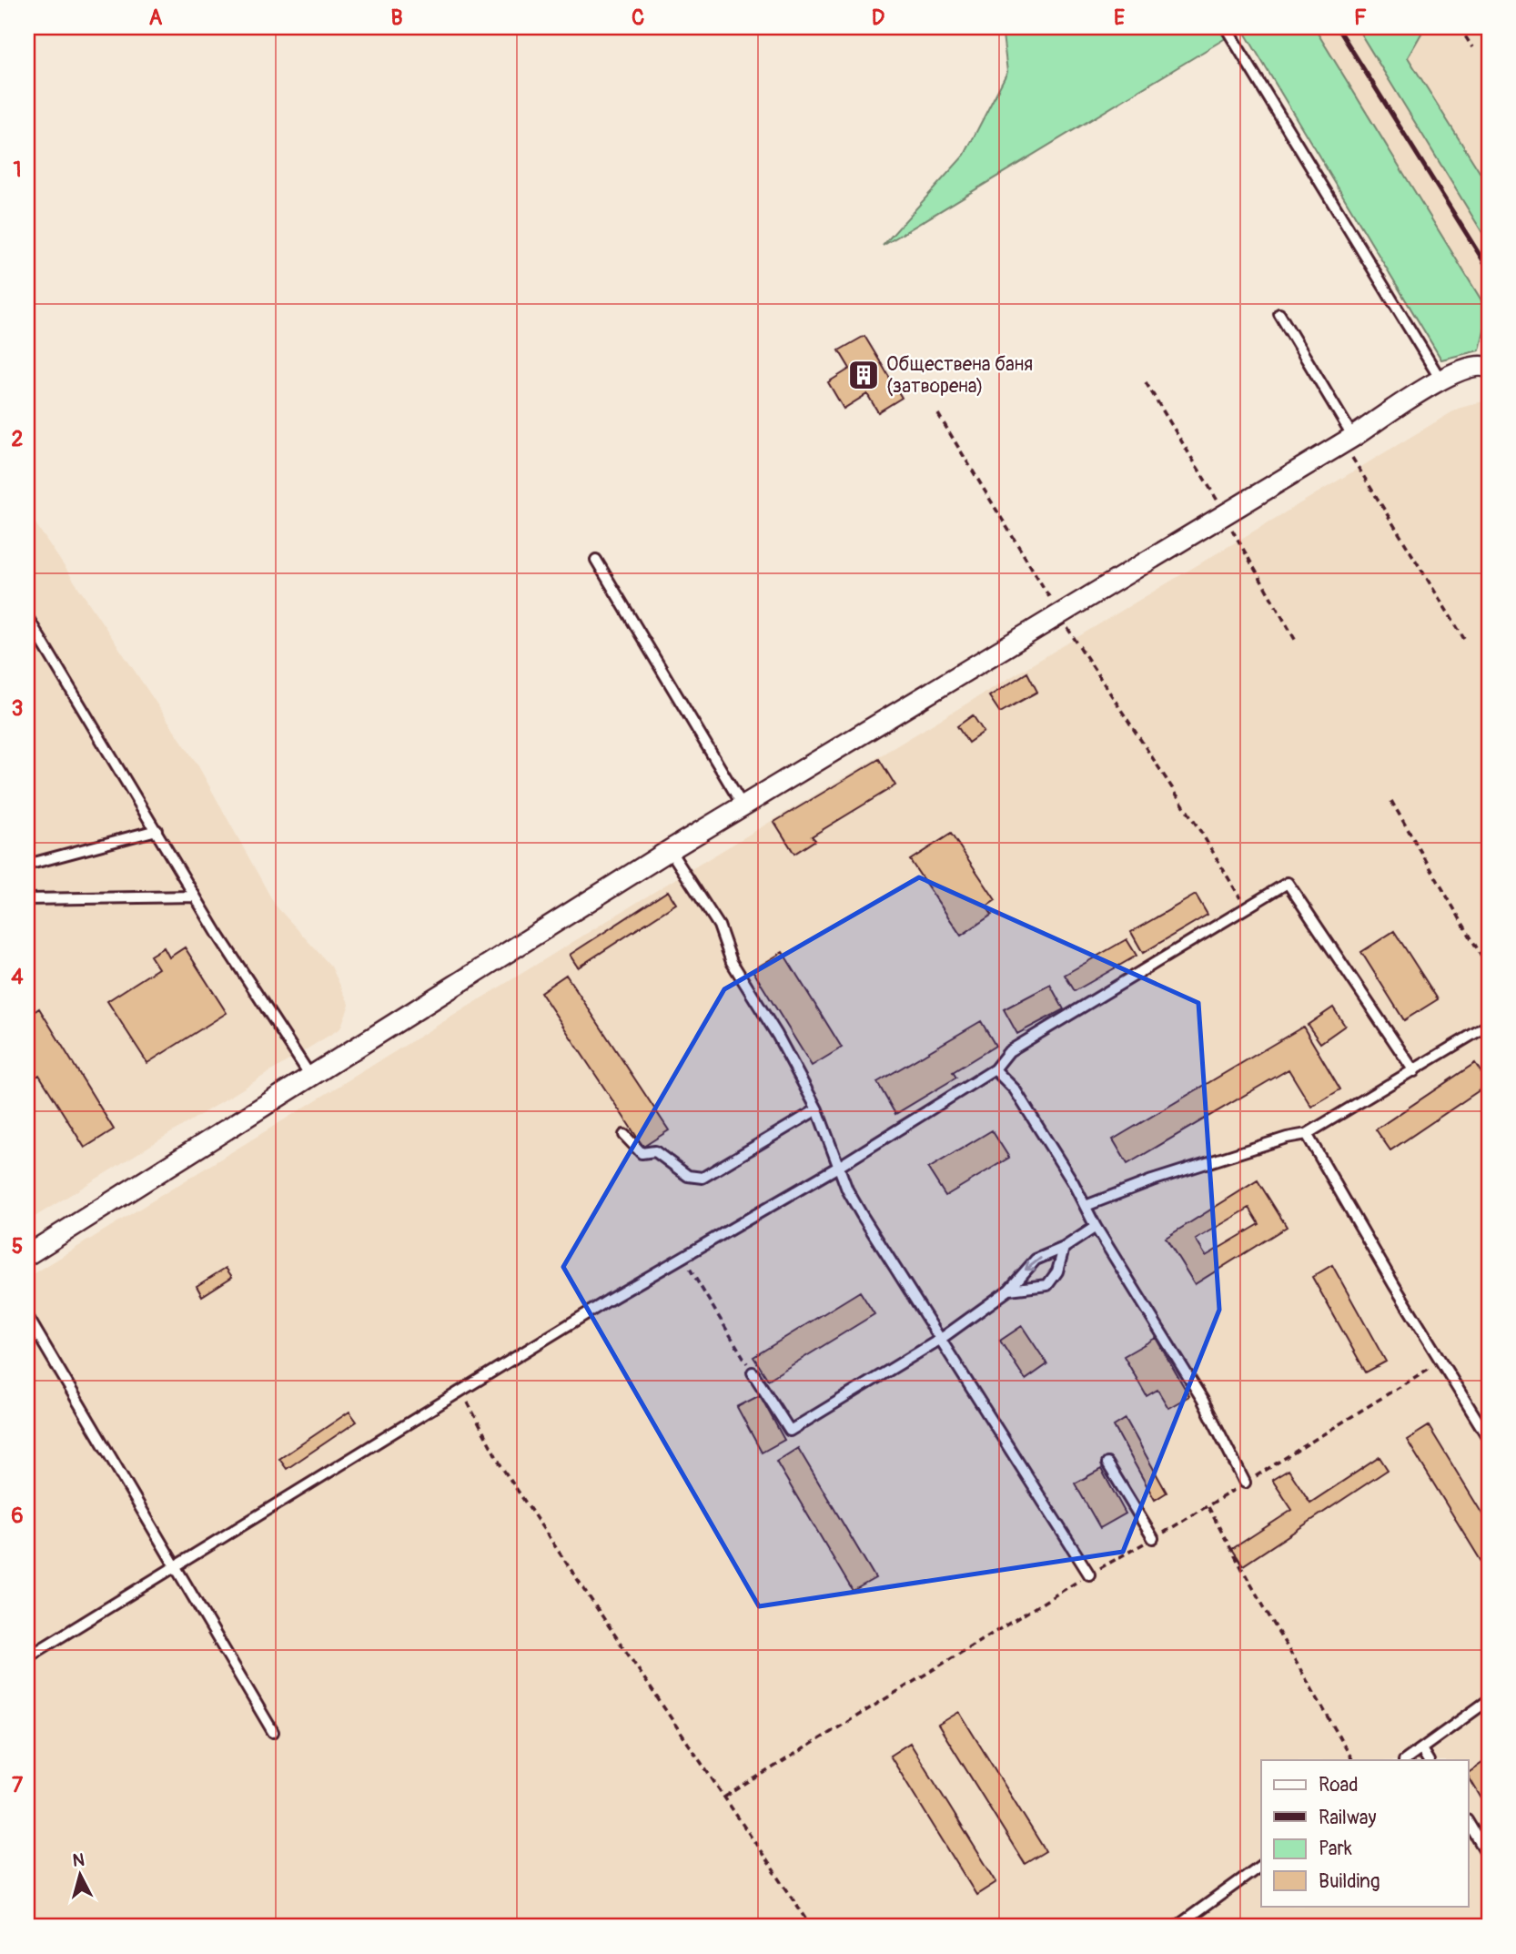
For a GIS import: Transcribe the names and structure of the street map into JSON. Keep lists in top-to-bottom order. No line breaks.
{"places":{"building":["Обществена баня (затворена)"]},"legend":["Road","Railway","Park","Building"],"north":"top","grid":{"columns":["A","B","C","D","E","F"],"rows":["1","2","3","4","5","6","7"]}}
